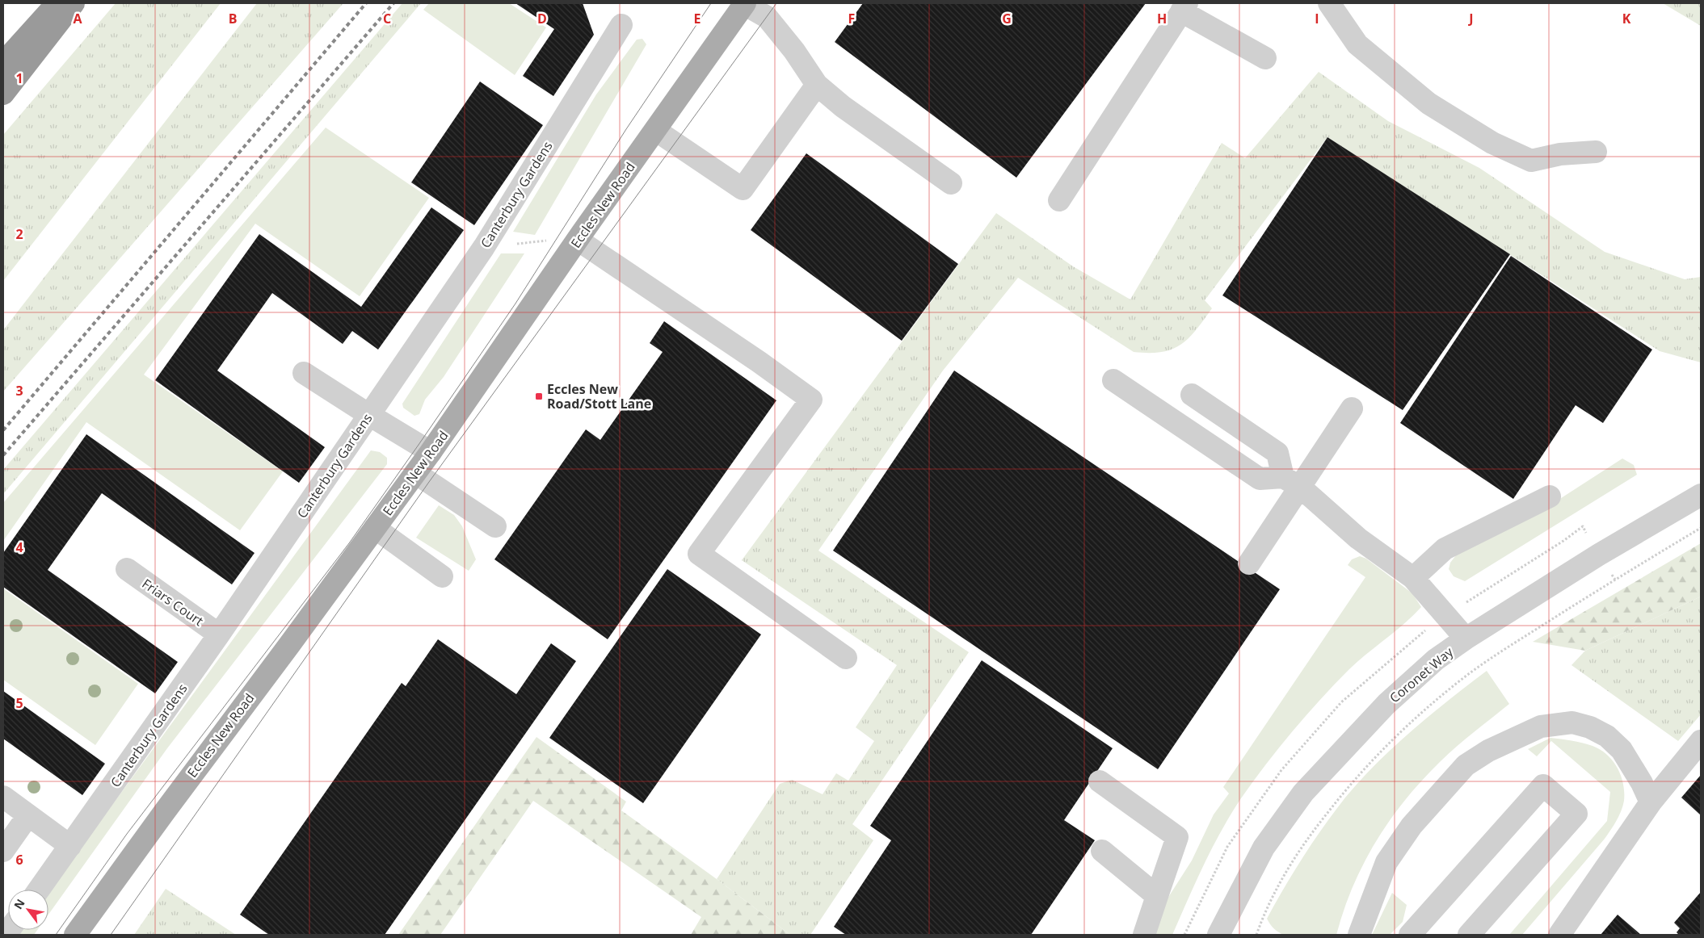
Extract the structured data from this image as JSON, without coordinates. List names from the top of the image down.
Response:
{
  "streets": {
    "main road": ["Eccles New Road"],
    "street": ["Canterbury Gardens", "Friars Court", "Coronet Way"]
  },
  "crossings": [
    ["Canterbury Gardens", "Friars Court"]
  ],
  "places": {
    "transit": ["Eccles New Road/Stott Lane"]
  },
  "north": "top left",
  "grid": {
    "columns": [
      "A",
      "B",
      "C",
      "D",
      "E",
      "F",
      "G",
      "H",
      "I",
      "J",
      "K"
    ],
    "rows": [
      "1",
      "2",
      "3",
      "4",
      "5",
      "6"
    ]
  }
}
